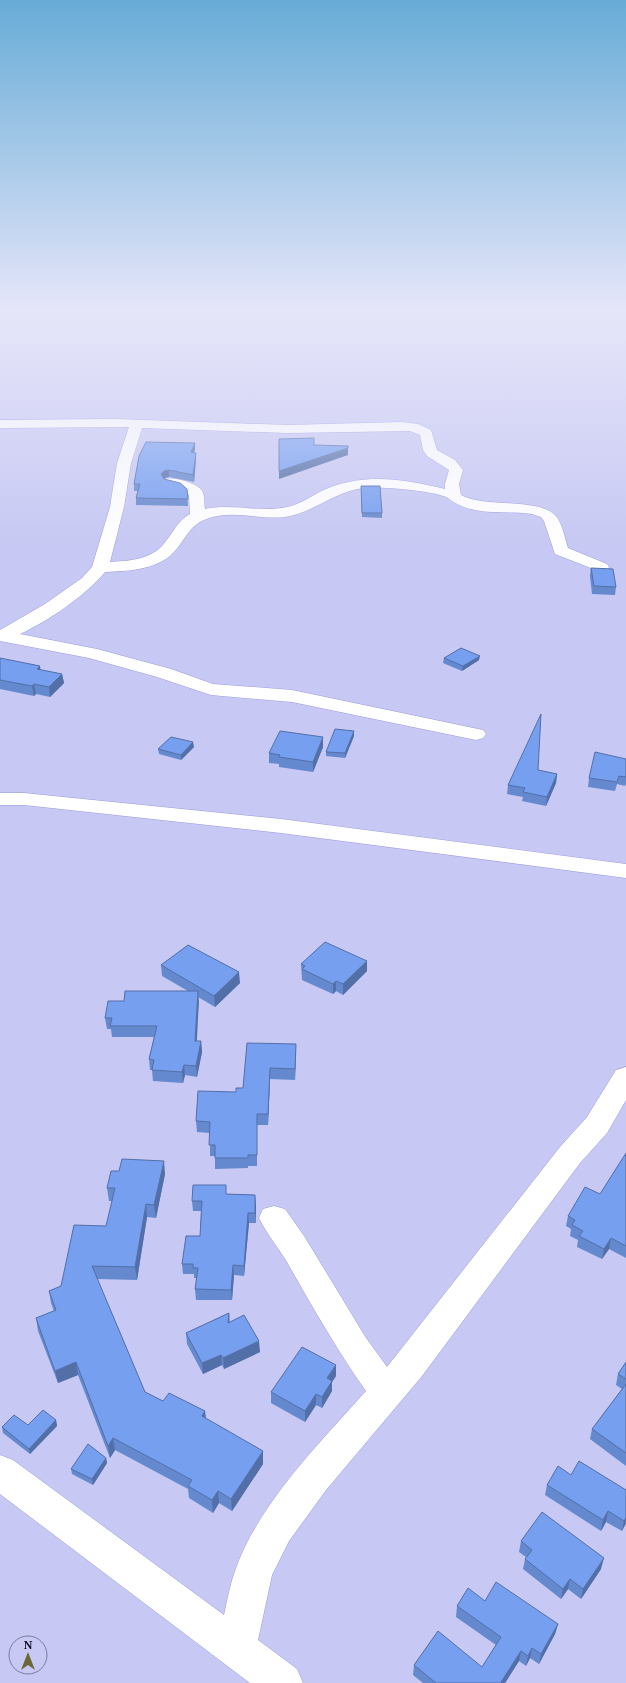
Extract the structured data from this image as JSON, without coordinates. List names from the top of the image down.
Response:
{
  "north": "top"
}
